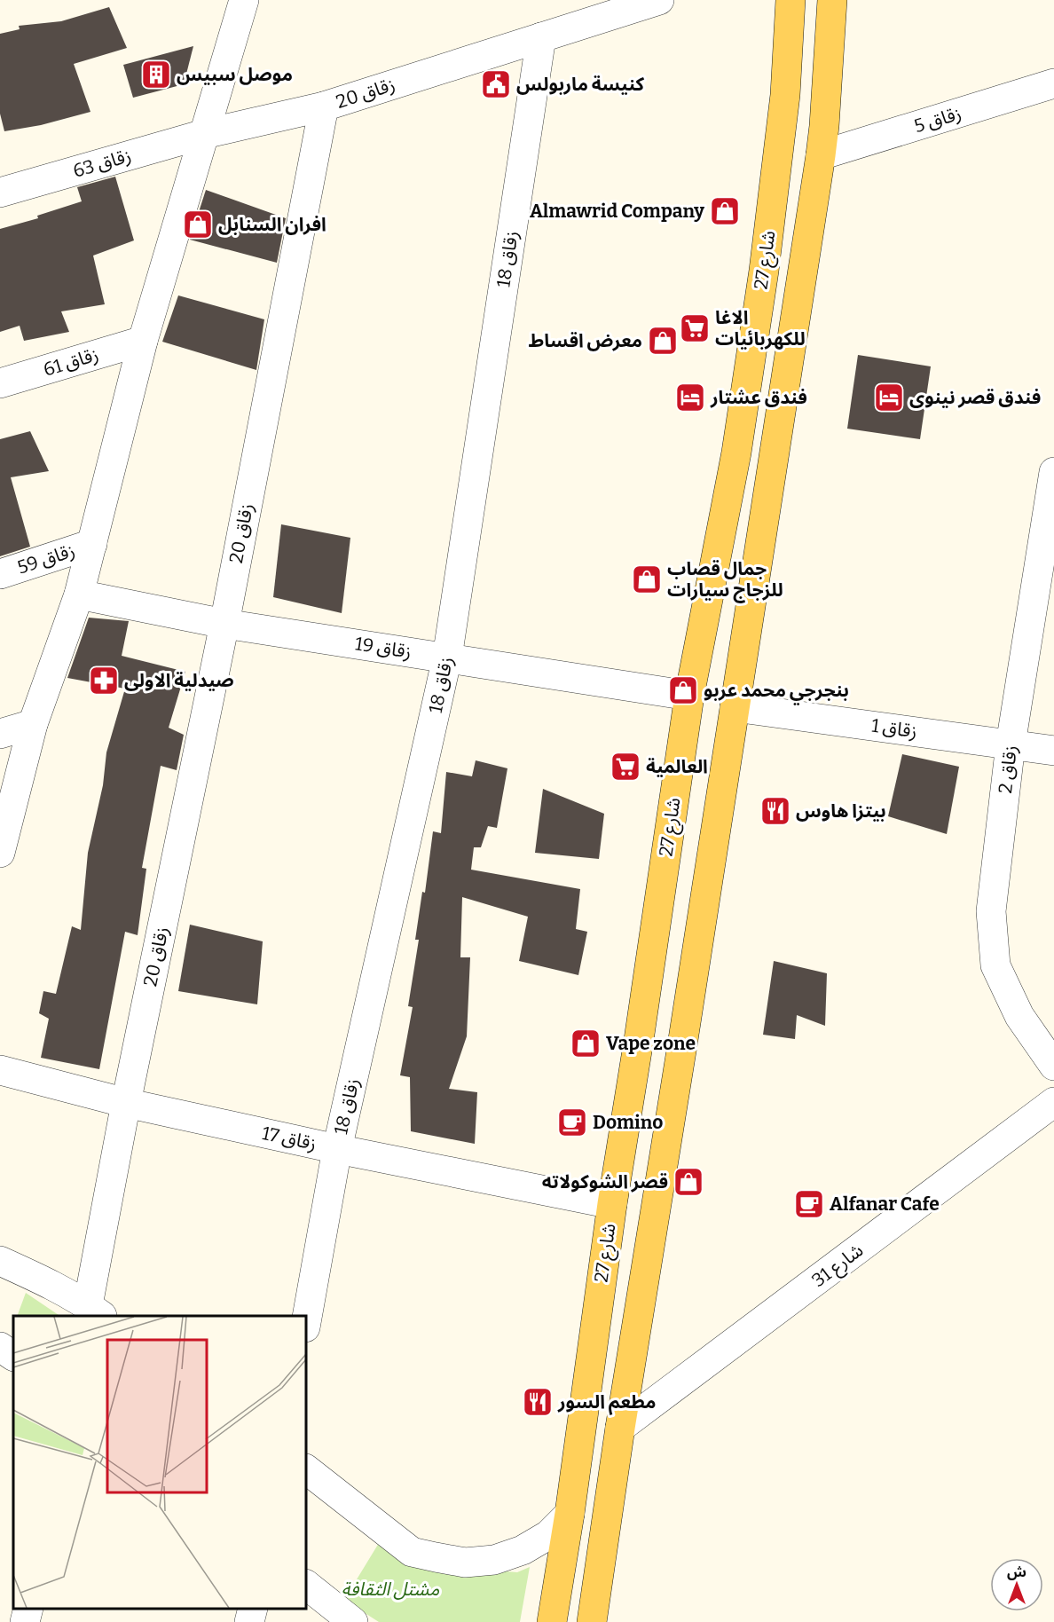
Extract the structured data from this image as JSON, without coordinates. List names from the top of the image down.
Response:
{
  "streets": {
    "main road": ["شارع 27"],
    "street": [
      "زقاق 20",
      "زقاق 5",
      "زقاق 63",
      "زقاق 18",
      "زقاق 61",
      "زقاق 59",
      "زقاق 19",
      "زقاق 1",
      "زقاق 2",
      "زقاق 17",
      "شارع 31"
    ]
  },
  "crossings": [
    ["زقاق 20", "زقاق 63"],
    ["زقاق 20", "زقاق 18"],
    ["زقاق 20", "زقاق 19"],
    ["زقاق 20", "زقاق 17"],
    ["زقاق 5", "شارع 27"],
    ["زقاق 18", "زقاق 19"],
    ["زقاق 18", "زقاق 17"],
    ["شارع 27", "زقاق 19"],
    ["شارع 27", "زقاق 1"],
    ["شارع 27", "زقاق 17"],
    ["شارع 27", "شارع 31"],
    ["زقاق 1", "زقاق 2"]
  ],
  "parks": ["مشتل الثقافة"],
  "places": {
    "building": ["موصل سبيس"],
    "public building": ["كنيسة ماربولس"],
    "shop": [
      "Almawrid Company",
      "افران السنابل",
      "معرض اقساط",
      "جمال قصاب للزجاج سيارات",
      "بنجرجي محمد عربو",
      "Vape zone",
      "قصر الشوكولاته"
    ],
    "supermarket": ["الاغا للكهربائيات", "العالمية"],
    "hotel": ["فندق عشتار", "فندق قصر نينوى"],
    "pharmacy": ["صيدلية الاولى"],
    "restaurant": ["بيتزا هاوس", "مطعم السور"],
    "cafe": ["Domino", "Alfanar Cafe"]
  },
  "north": "top"
}
